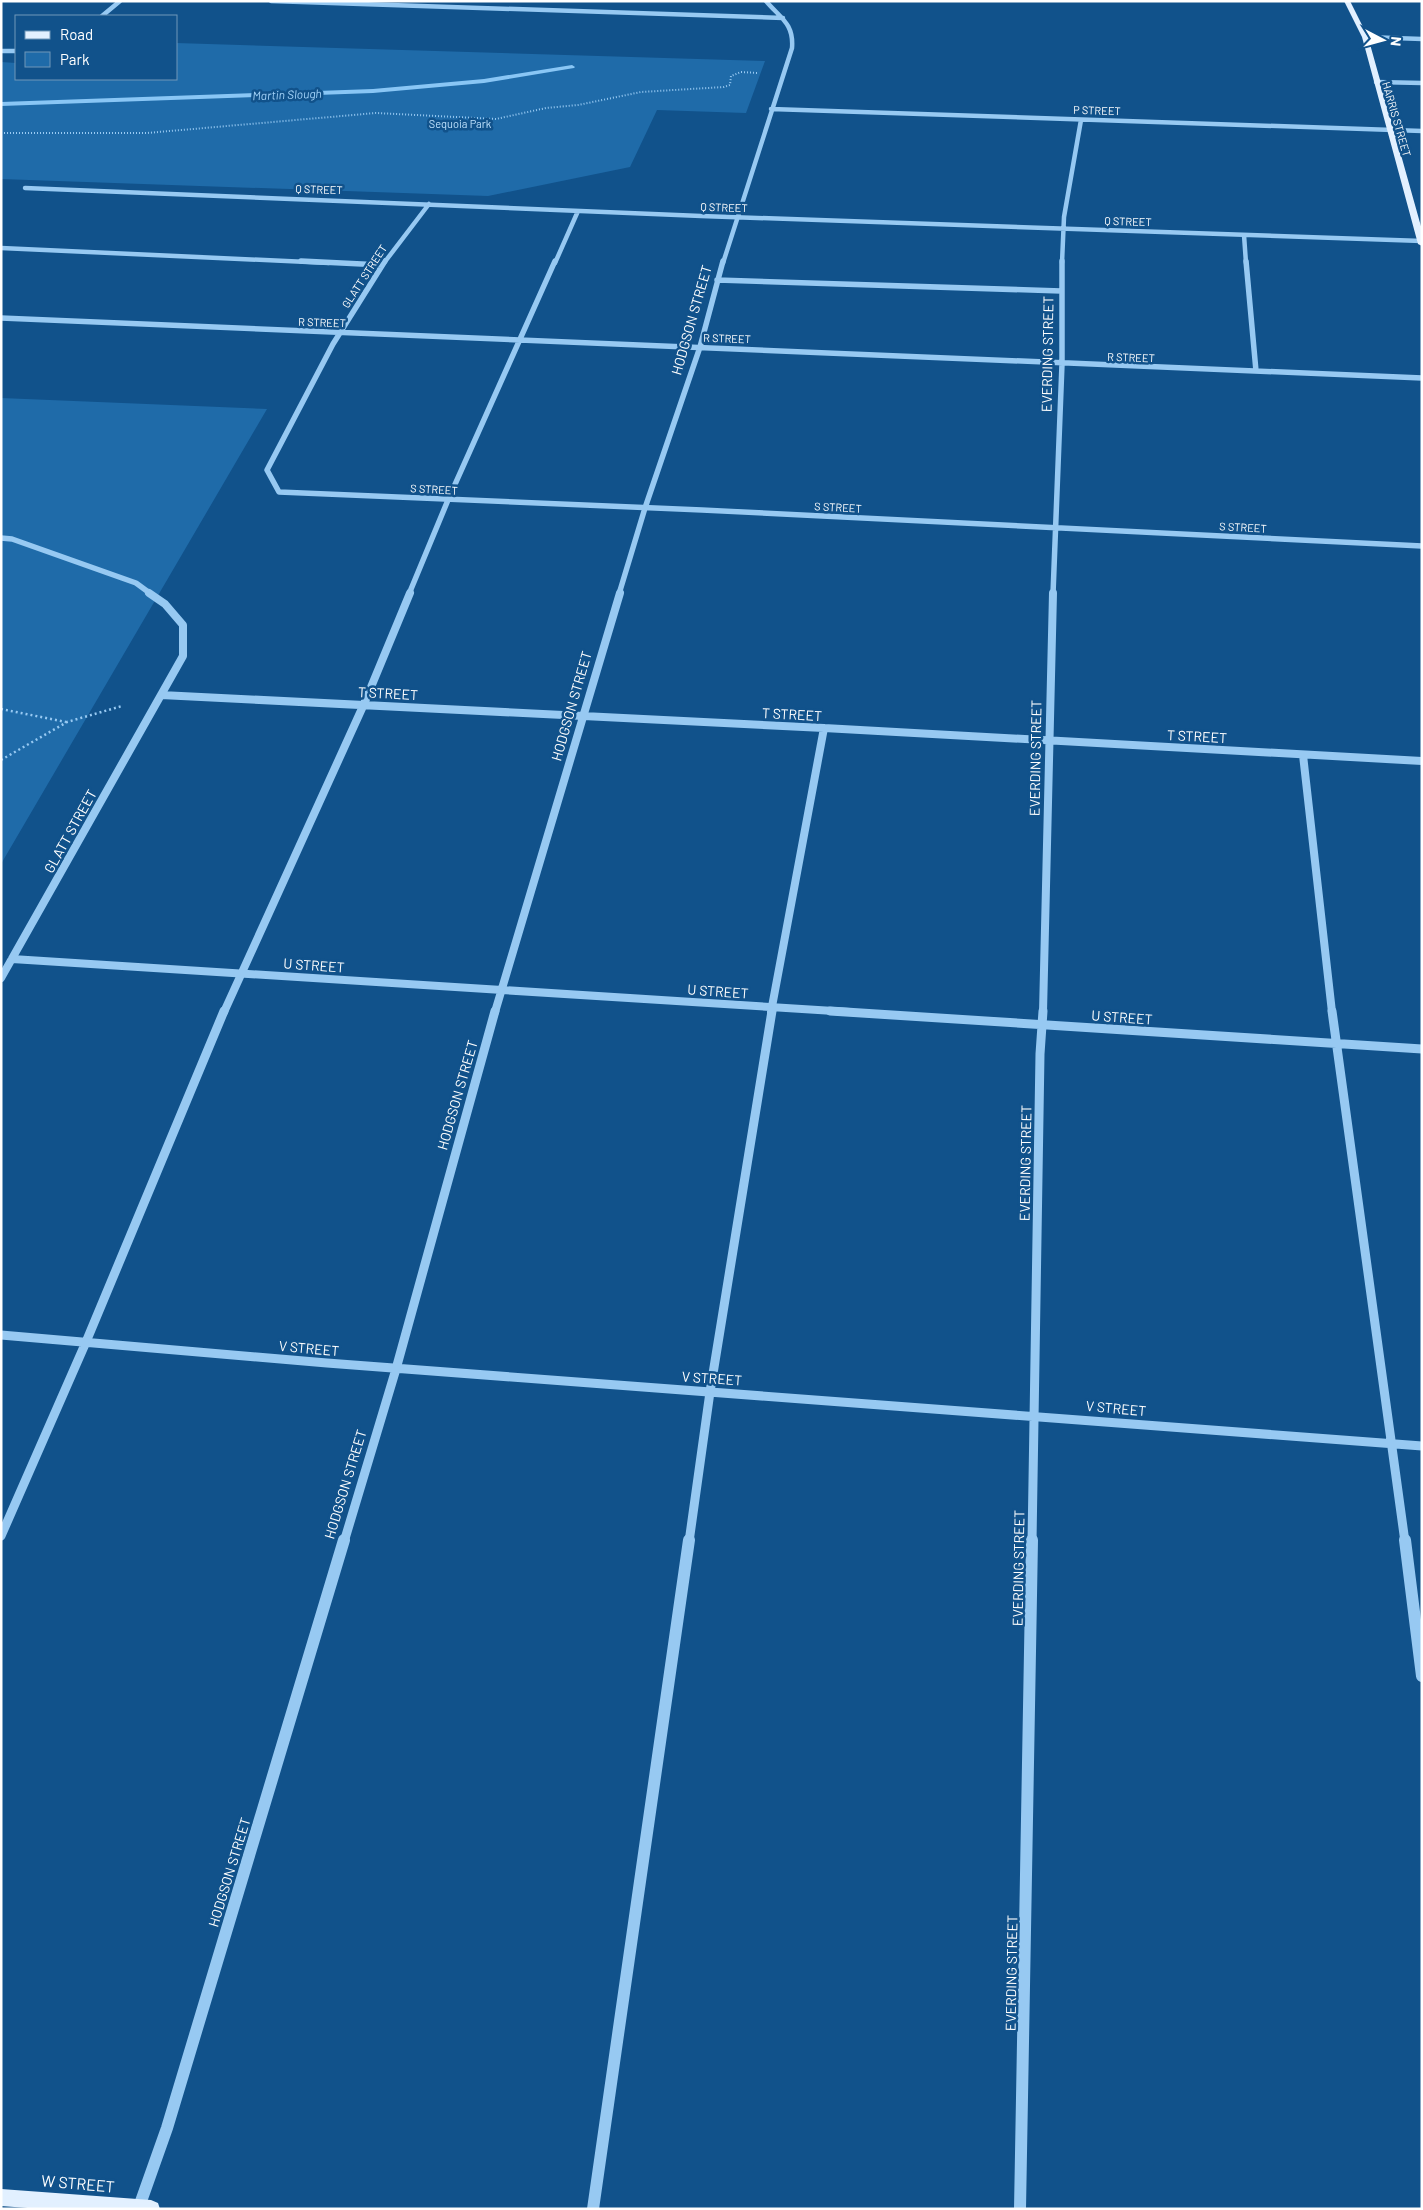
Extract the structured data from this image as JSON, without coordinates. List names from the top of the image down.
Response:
{
  "streets": {
    "main road": ["HARRIS STREET", "W STREET"],
    "street": [
      "P STREET",
      "Q STREET",
      "GLATT STREET",
      "HODGSON STREET",
      "R STREET",
      "EVERDING STREET",
      "S STREET",
      "T STREET",
      "U STREET",
      "V STREET"
    ]
  },
  "crossings": [
    ["P STREET", "HARRIS STREET"],
    ["P STREET", "HODGSON STREET"],
    ["P STREET", "EVERDING STREET"],
    ["HARRIS STREET", "Q STREET"],
    ["Q STREET", "GLATT STREET"],
    ["Q STREET", "HODGSON STREET"],
    ["Q STREET", "EVERDING STREET"],
    ["GLATT STREET", "R STREET"],
    ["GLATT STREET", "S STREET"],
    ["GLATT STREET", "T STREET"],
    ["GLATT STREET", "U STREET"],
    ["HODGSON STREET", "R STREET"],
    ["HODGSON STREET", "S STREET"],
    ["HODGSON STREET", "T STREET"],
    ["HODGSON STREET", "U STREET"],
    ["HODGSON STREET", "V STREET"],
    ["HODGSON STREET", "W STREET"],
    ["R STREET", "EVERDING STREET"],
    ["EVERDING STREET", "S STREET"],
    ["EVERDING STREET", "T STREET"],
    ["EVERDING STREET", "U STREET"],
    ["EVERDING STREET", "V STREET"]
  ],
  "water": ["Martin Slough"],
  "parks": ["Sequoia Park"],
  "legend": ["Road", "Park"],
  "north": "right"
}
